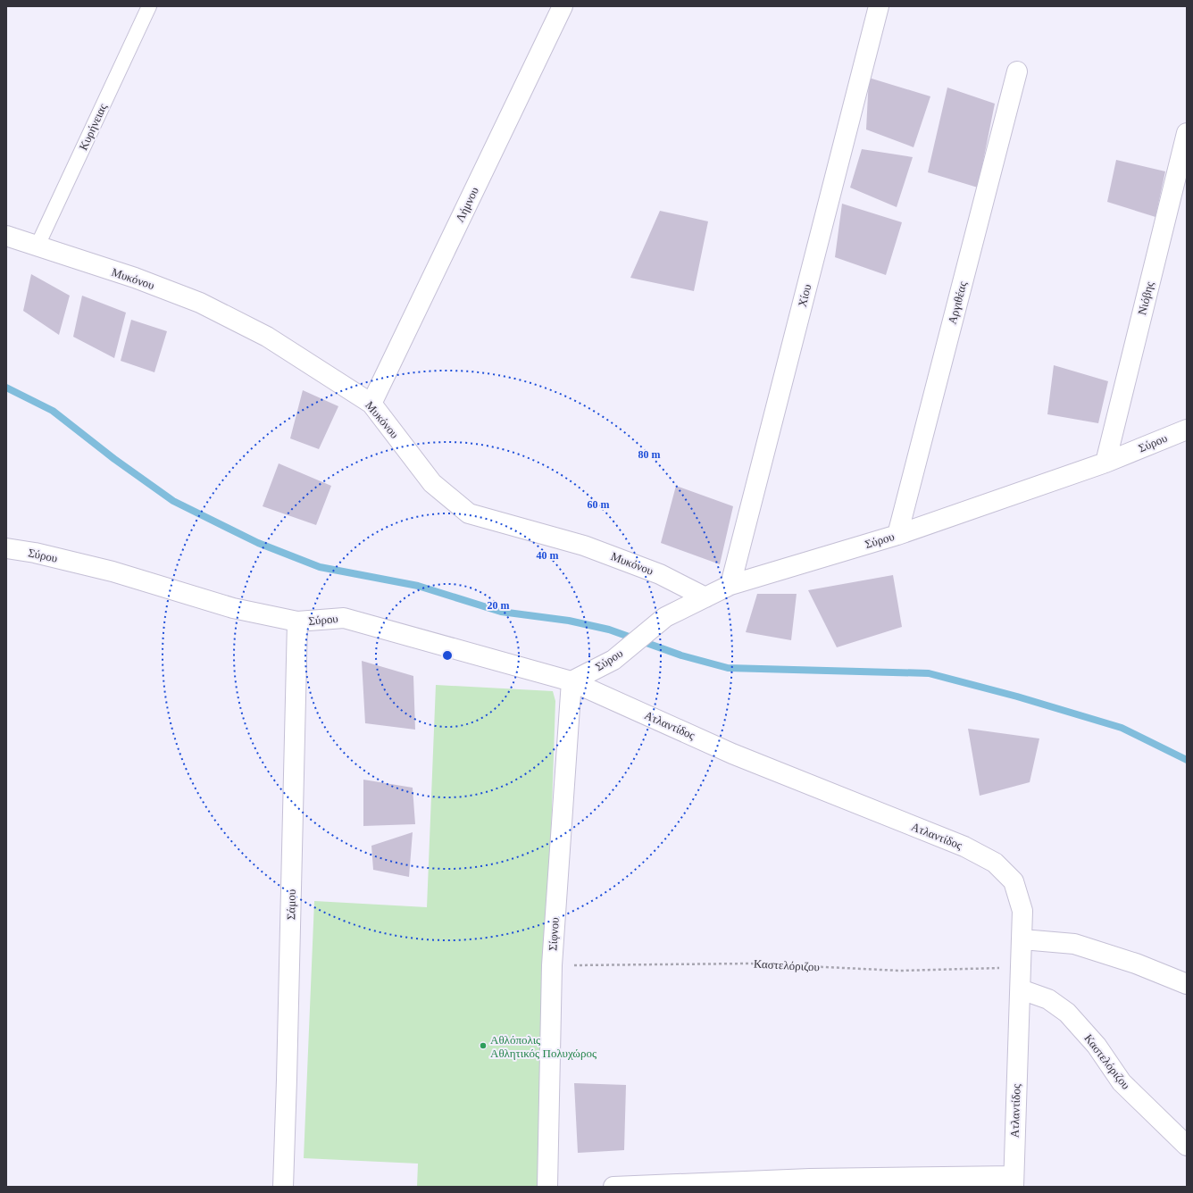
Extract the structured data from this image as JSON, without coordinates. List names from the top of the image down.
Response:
{
  "streets": {
    "street": [
      "Λήμνου",
      "Μυκόνου",
      "Χίου",
      "Νιόβης",
      "Αργιθέας",
      "Σύρου",
      "Ατλαντίδος",
      "Σάμου",
      "Σίφνου",
      "Καστελόριζου"
    ],
    "lane": ["Κυρήνειας"]
  },
  "crossings": [
    ["Κυρήνειας", "Μυκόνου"],
    ["Λήμνου", "Μυκόνου"],
    ["Μυκόνου", "Σύρου"],
    ["Χίου", "Σύρου"],
    ["Νιόβης", "Σύρου"],
    ["Αργιθέας", "Σύρου"],
    ["Σύρου", "Ατλαντίδος"],
    ["Σύρου", "Σάμου"],
    ["Σύρου", "Σίφνου"],
    ["Ατλαντίδος", "Σίφνου"],
    ["Ατλαντίδος", "Καστελόριζου"],
    ["Σίφνου", "Καστελόριζου"]
  ],
  "places": ["Αθλόπολις Αθλητικός Πολυχώρος"],
  "rings": [
    "80 m",
    "60 m",
    "40 m",
    "20 m"
  ]
}
